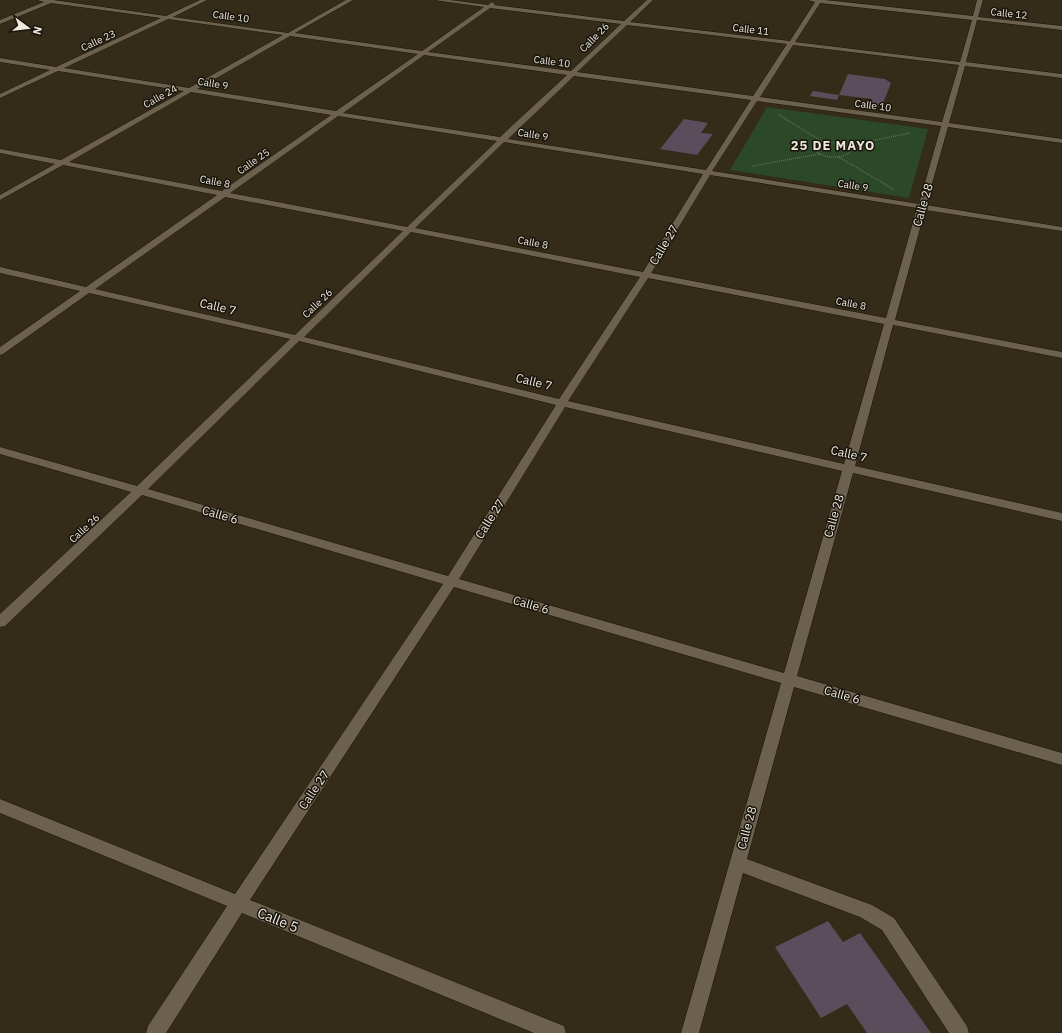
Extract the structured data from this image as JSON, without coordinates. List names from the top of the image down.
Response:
{
  "streets": {
    "street": [
      "Calle 12",
      "Calle 10",
      "Calle 11",
      "Calle 26",
      "Calle 23",
      "Calle 9",
      "Calle 24",
      "Calle 25",
      "Calle 8",
      "Calle 28",
      "Calle 27",
      "Calle 7",
      "Calle 6",
      "Calle 5"
    ]
  },
  "crossings": [
    ["Calle 12", "Calle 28"],
    ["Calle 12", "Calle 27"],
    ["Calle 10", "Calle 26"],
    ["Calle 10", "Calle 23"],
    ["Calle 10", "Calle 24"],
    ["Calle 10", "Calle 25"],
    ["Calle 10", "Calle 28"],
    ["Calle 10", "Calle 27"],
    ["Calle 11", "Calle 26"],
    ["Calle 11", "Calle 25"],
    ["Calle 11", "Calle 28"],
    ["Calle 11", "Calle 27"],
    ["Calle 26", "Calle 9"],
    ["Calle 26", "Calle 8"],
    ["Calle 26", "Calle 7"],
    ["Calle 26", "Calle 6"],
    ["Calle 23", "Calle 9"],
    ["Calle 9", "Calle 24"],
    ["Calle 9", "Calle 25"],
    ["Calle 9", "Calle 28"],
    ["Calle 9", "Calle 27"],
    ["Calle 24", "Calle 8"],
    ["Calle 25", "Calle 8"],
    ["Calle 25", "Calle 7"],
    ["Calle 8", "Calle 28"],
    ["Calle 8", "Calle 27"],
    ["Calle 28", "Calle 7"],
    ["Calle 28", "Calle 6"],
    ["Calle 27", "Calle 7"],
    ["Calle 27", "Calle 6"],
    ["Calle 27", "Calle 5"]
  ],
  "districts": ["25 DE MAYO"],
  "north": "right"
}
